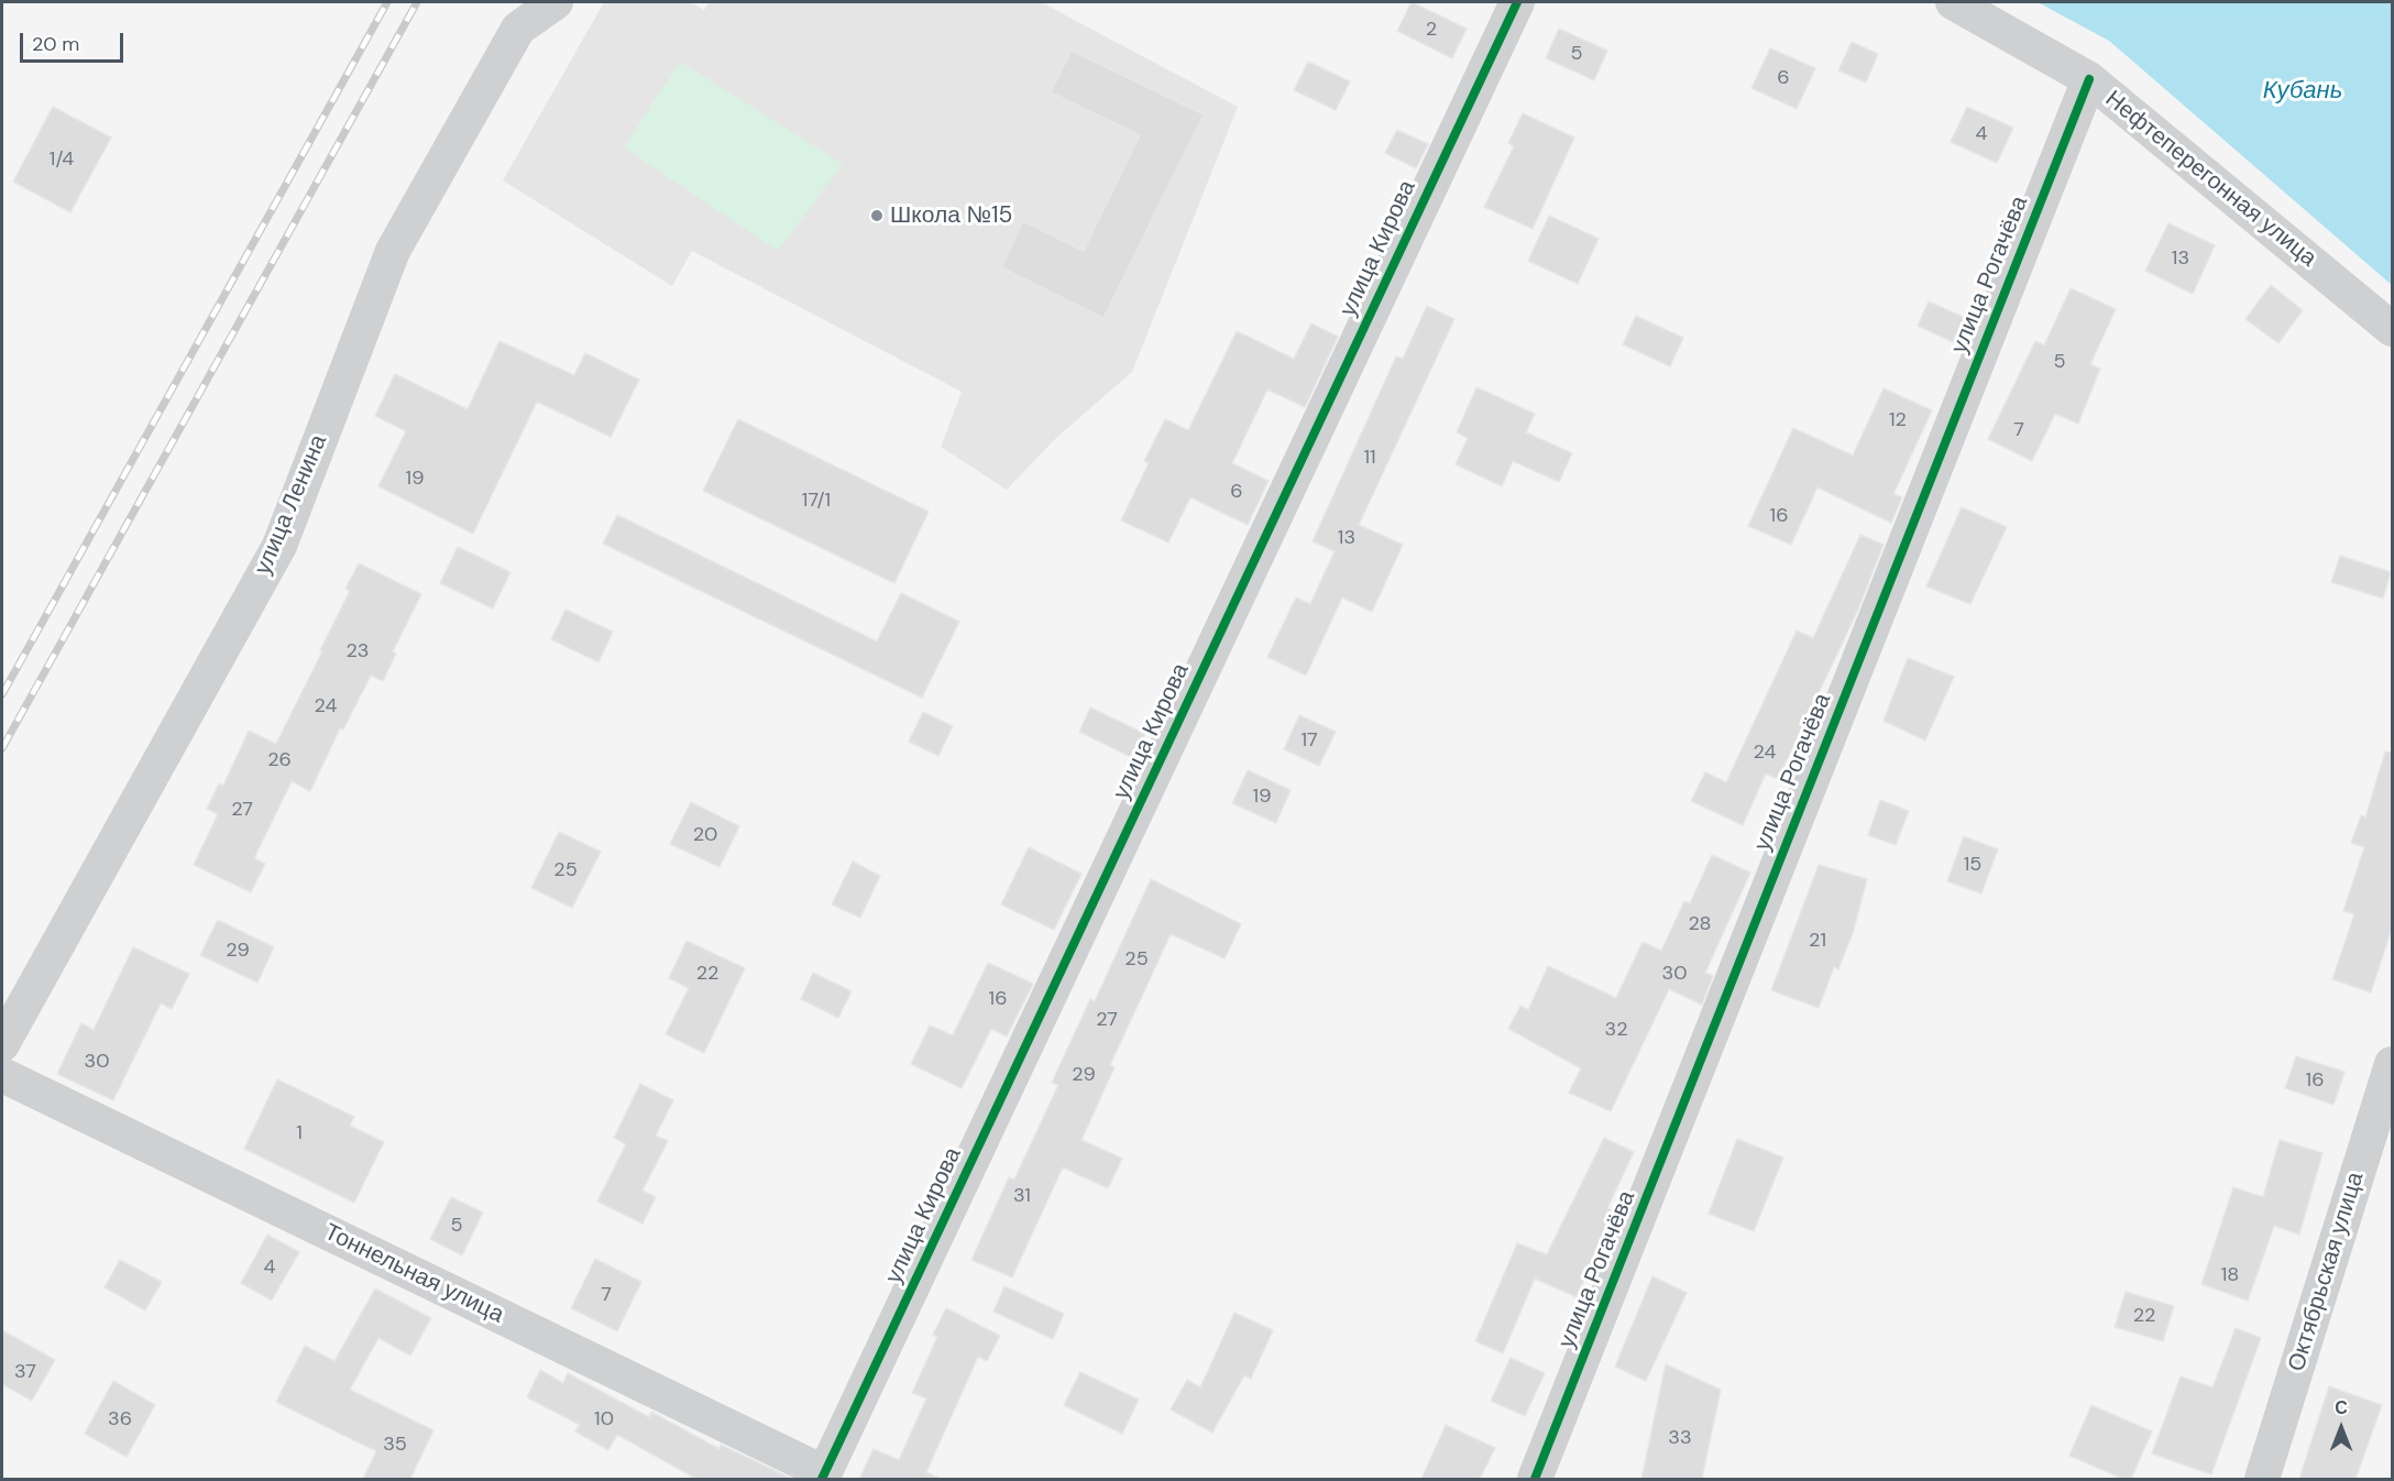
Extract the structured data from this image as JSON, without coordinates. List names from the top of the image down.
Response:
{
  "streets": {
    "street": [
      "Нефтеперегонная улица",
      "улица Кирова",
      "улица Рогачёва",
      "улица Ленина",
      "Октябрьская улица",
      "Тоннельная улица"
    ]
  },
  "crossings": [
    ["Нефтеперегонная улица", "улица Рогачёва"],
    ["улица Кирова", "Тоннельная улица"]
  ],
  "water": ["Кубань"],
  "places": ["Школа №15"],
  "house_numbers": [
    "2",
    "5",
    "6",
    "4",
    "1/4",
    "13",
    "5",
    "12",
    "7",
    "11",
    "19",
    "6",
    "17/1",
    "16",
    "13",
    "23",
    "24",
    "17",
    "24",
    "26",
    "19",
    "27",
    "20",
    "15",
    "25",
    "28",
    "21",
    "29",
    "25",
    "22",
    "30",
    "16",
    "27",
    "32",
    "30",
    "29",
    "16",
    "1",
    "31",
    "5",
    "4",
    "18",
    "7",
    "22",
    "37",
    "36",
    "10",
    "33",
    "35"
  ],
  "scale_bar": "20 m",
  "north": "top"
}
